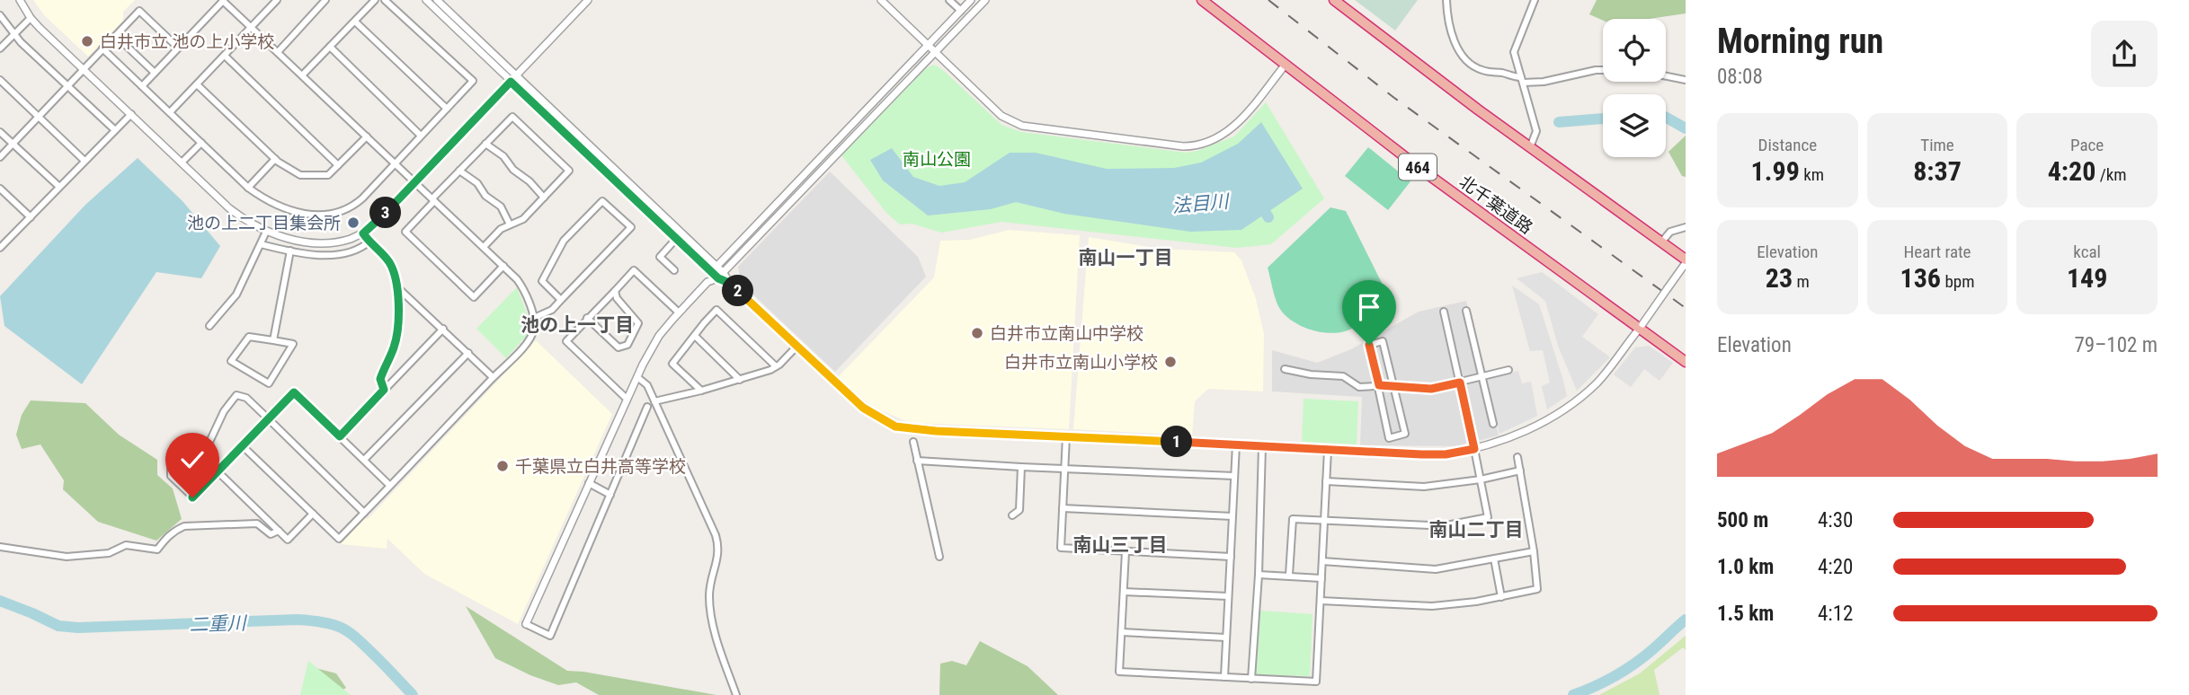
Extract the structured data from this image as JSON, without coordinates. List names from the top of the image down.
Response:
{
  "streets": {
    "highway": ["464", "北千葉道路"]
  },
  "districts": [
    "南山一丁目",
    "池の上一丁目",
    "南山二丁目",
    "南山三丁目"
  ],
  "water": ["法目川", "二重川"],
  "parks": ["南山公園"],
  "places": [
    "白井市立 池の上小学校",
    "池の上二丁目集会所",
    "白井市立南山中学校",
    "白井市立南山小学校",
    "千葉県立白井高等学校"
  ],
  "page": {
    "heading": ["Morning run", "08:08"],
    "stats": [
      ["Distance", "1.99 km"],
      ["Time", "8:37"],
      ["Pace", "4:20 /km"],
      ["Elevation", "23 m"],
      ["Heart rate", "136 bpm"],
      ["kcal", "149"]
    ],
    "pins": ["3", "2", "1"],
    "chart": ["Elevation", "79–102 m"],
    "list": [
      {
        "name": "500 m",
        "note": "4:30"
      },
      {
        "name": "1.0 km",
        "note": "4:20"
      },
      {
        "name": "1.5 km",
        "note": "4:12"
      }
    ]
  }
}
